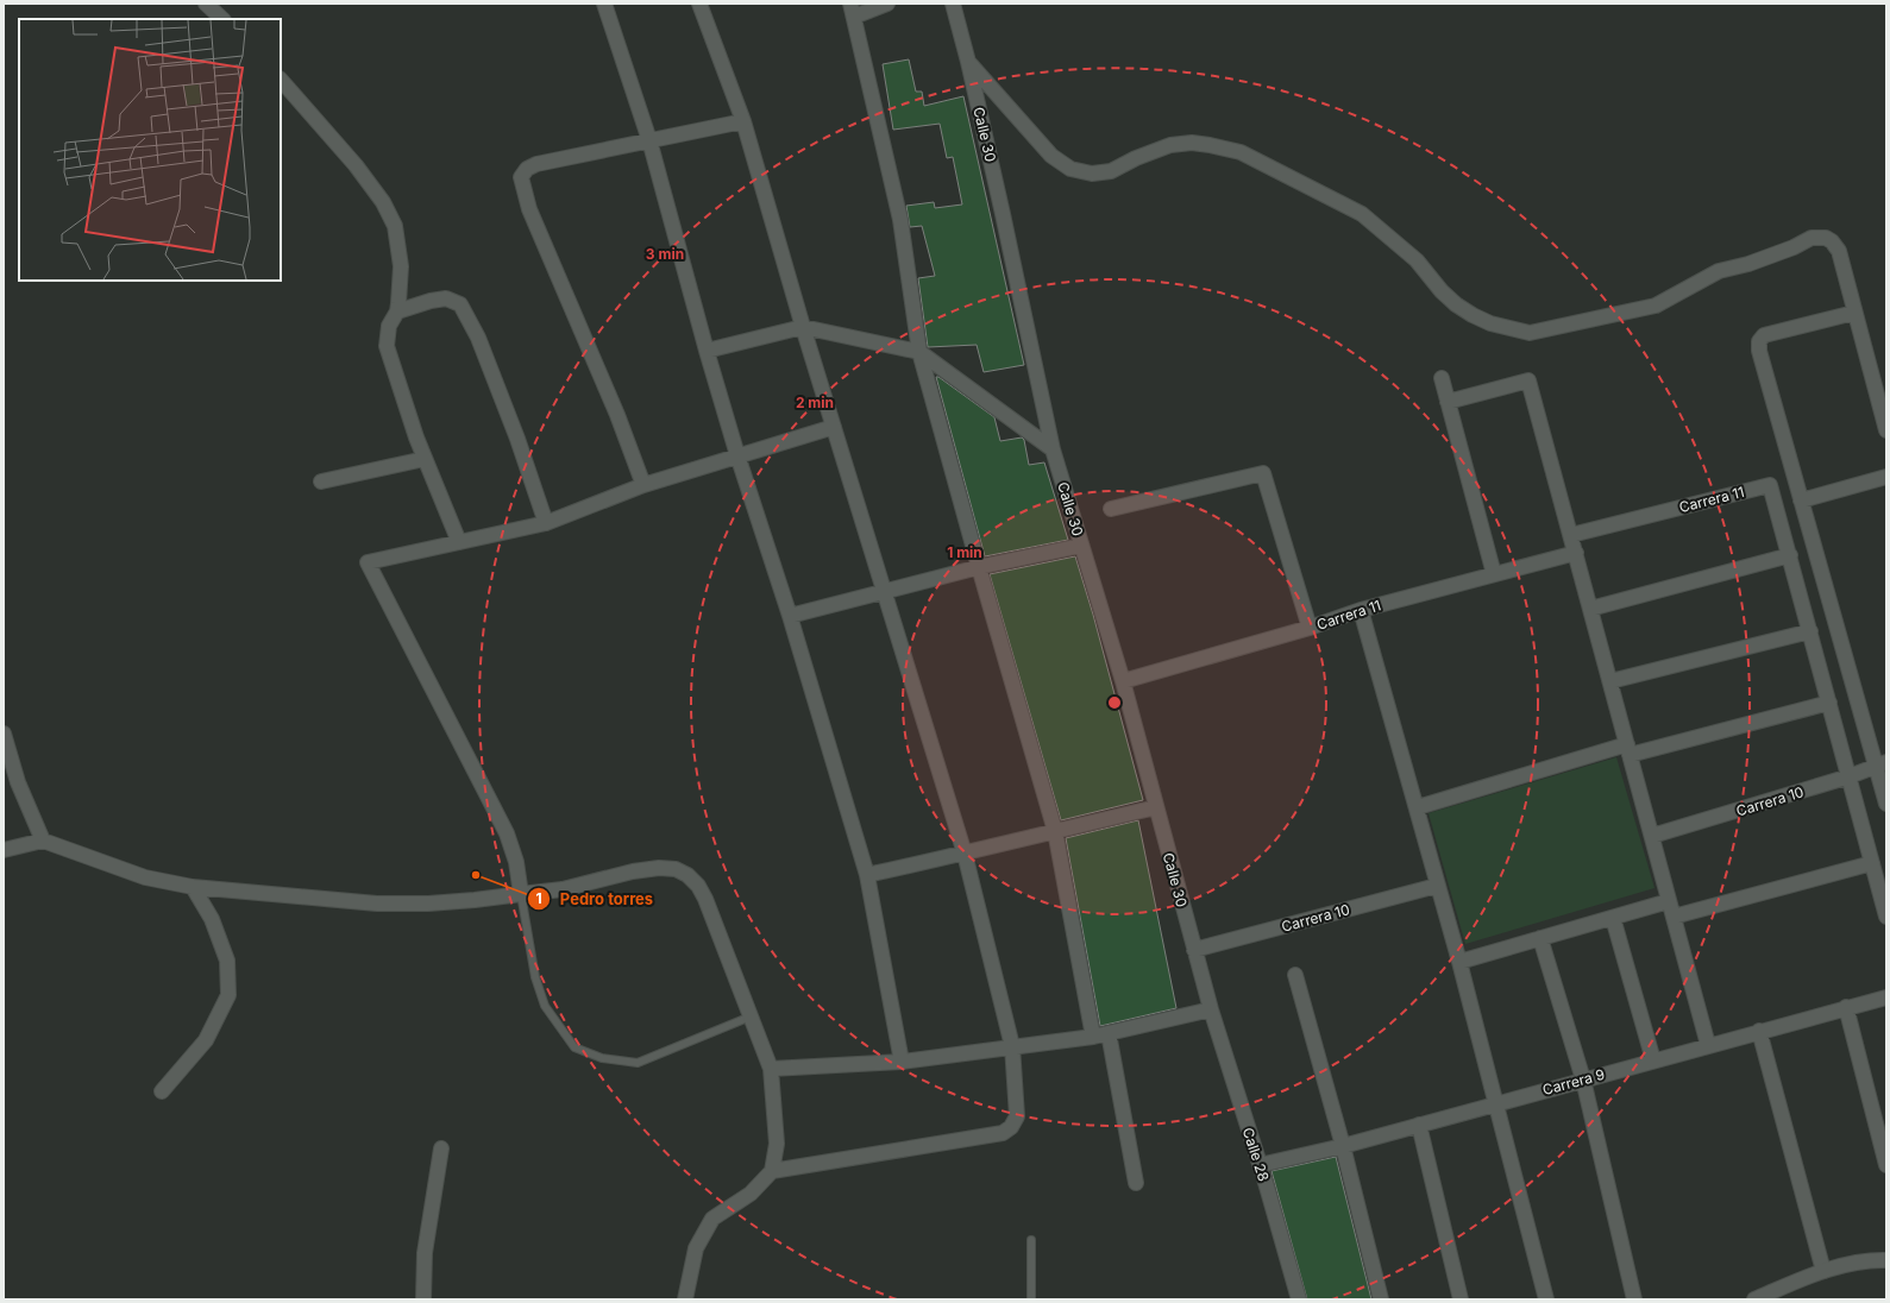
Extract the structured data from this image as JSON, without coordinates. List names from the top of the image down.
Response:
{
  "streets": {
    "street": [
      "Calle 30",
      "Carrera 11",
      "Carrera 10",
      "Carrera 9",
      "Calle 28"
    ]
  },
  "crossings": [
    ["Calle 30", "Carrera 11"],
    ["Calle 30", "Carrera 10"],
    ["Calle 30", "Calle 28"],
    ["Carrera 9", "Calle 28"]
  ],
  "places": ["Pedro torres"],
  "rings": ["3 min", "2 min", "1 min"]
}
